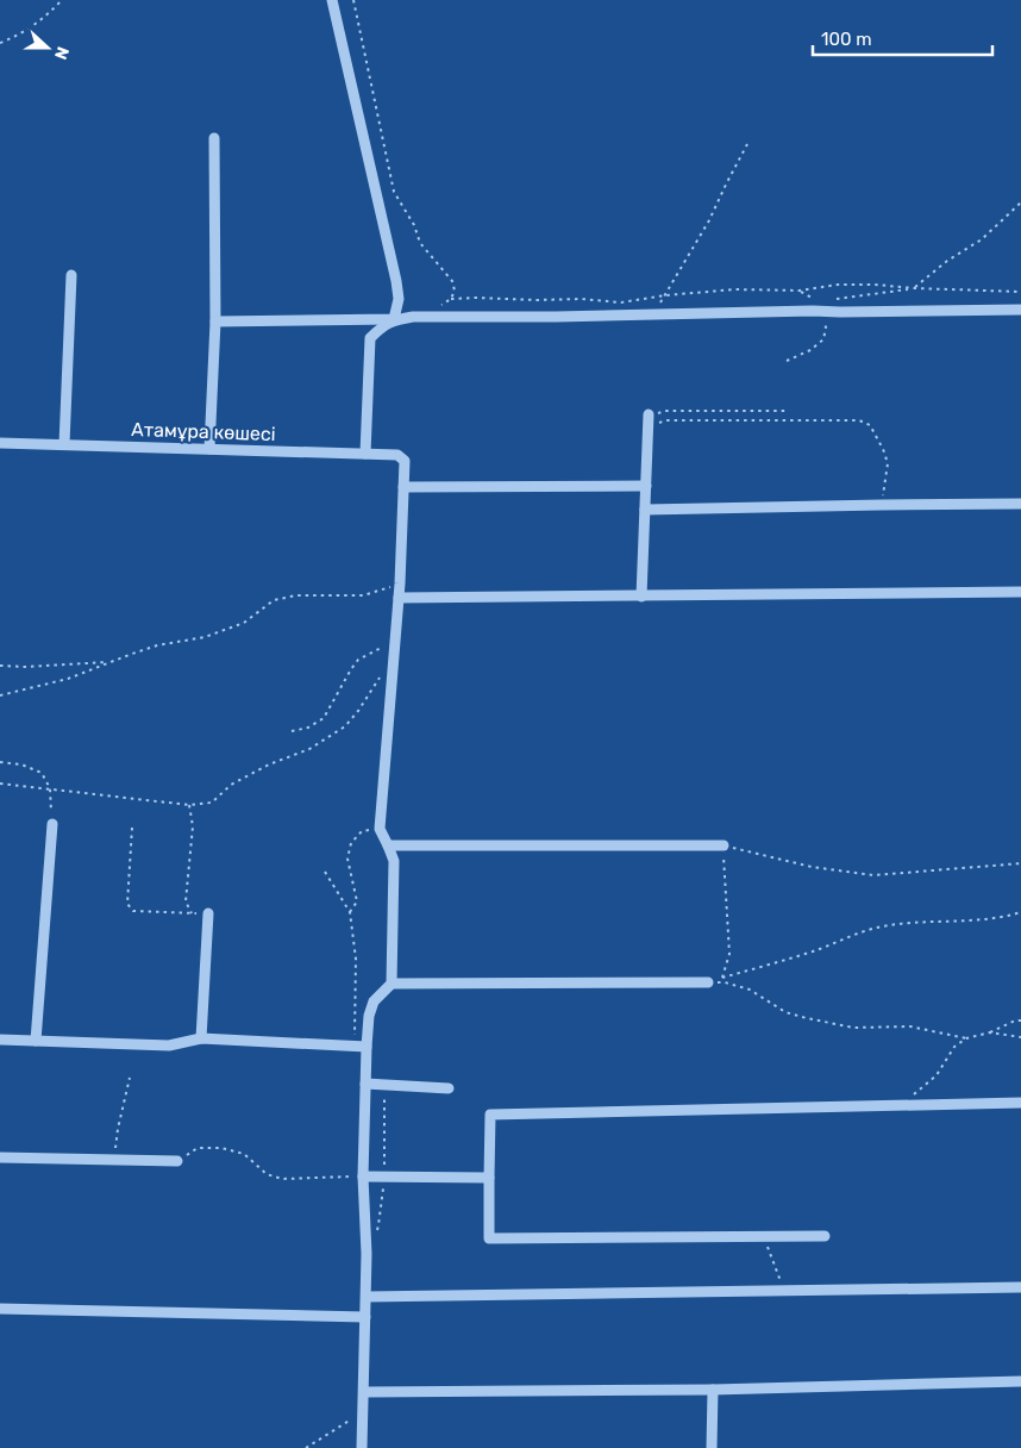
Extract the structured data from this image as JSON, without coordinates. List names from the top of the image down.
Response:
{
  "streets": {
    "street": ["Атамұра көшесі"]
  },
  "scale_bar": "100 m",
  "north": "right"
}
